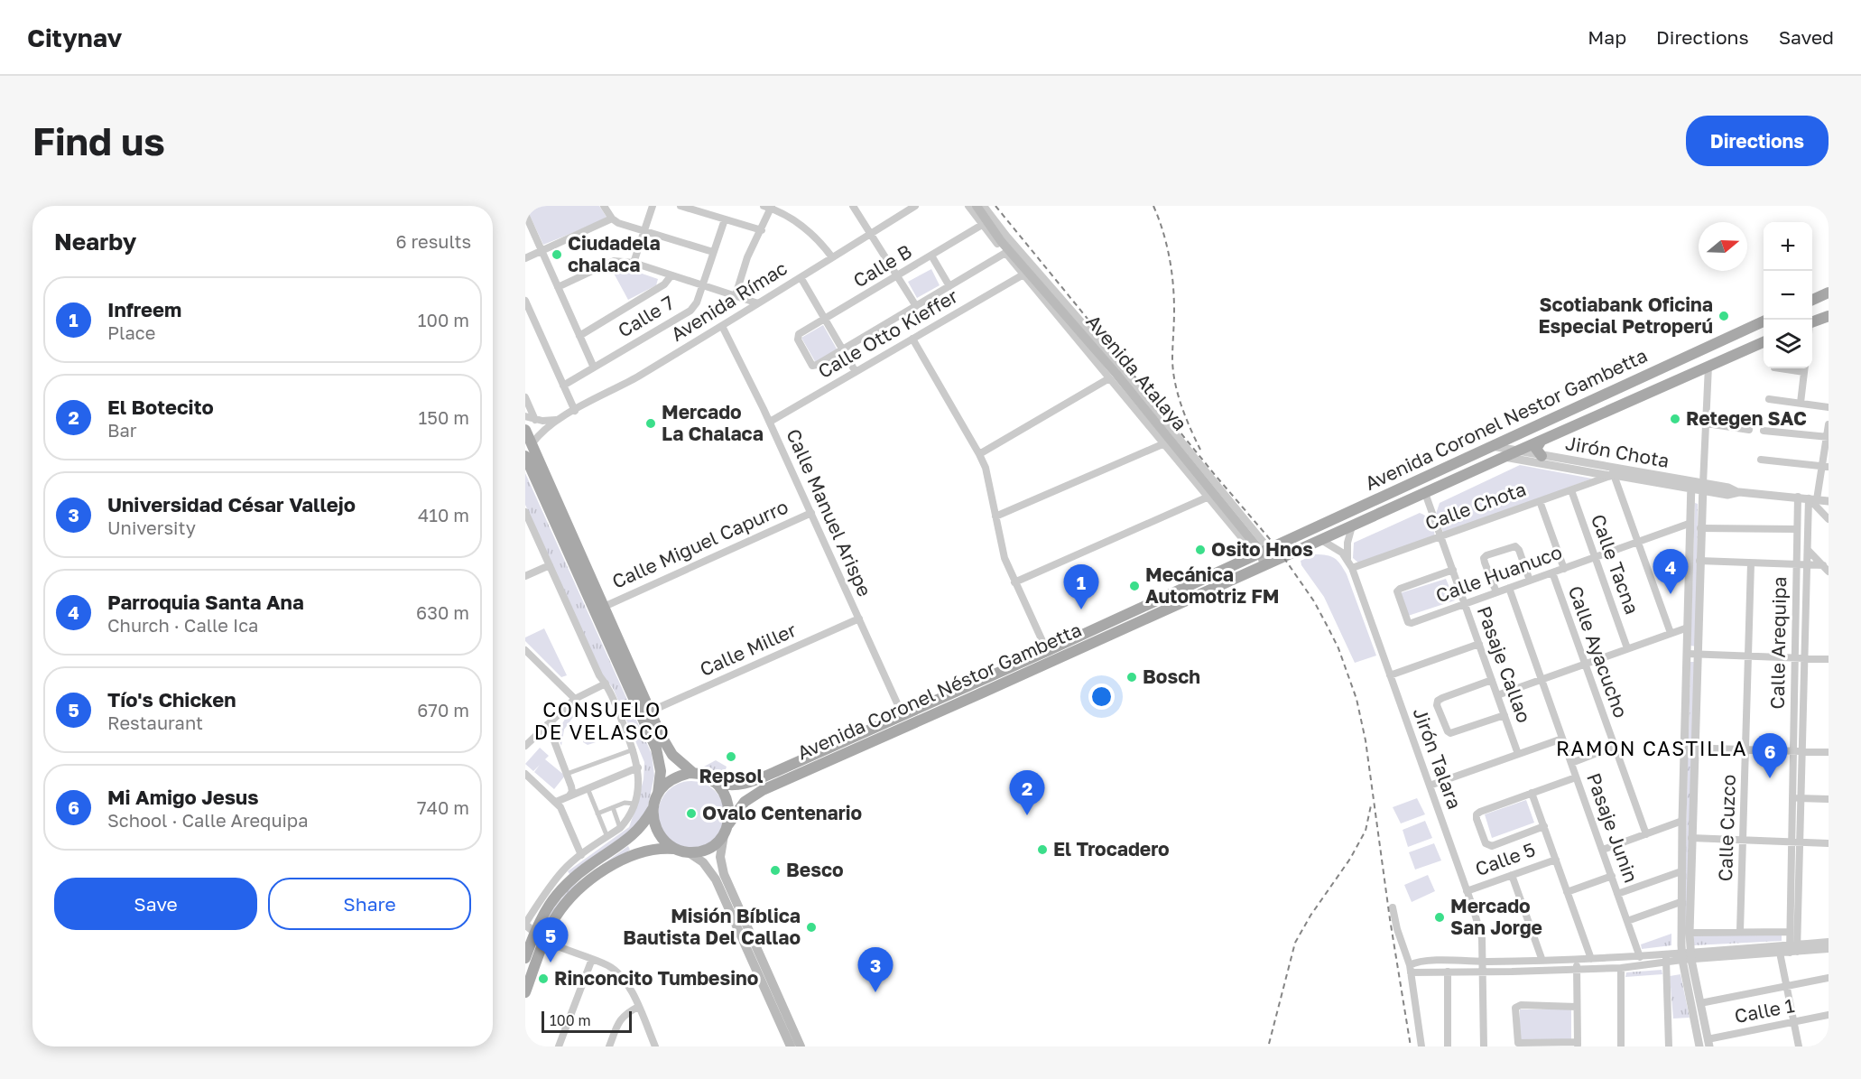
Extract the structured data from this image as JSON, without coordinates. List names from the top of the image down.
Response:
{
  "streets": {
    "main road": ["Avenida Atalaya", "Avenida Coronel Nestor Gambetta", "Avenida Coronel Néstor Gambetta"],
    "street": [
      "Calle B",
      "Avenida Rímac",
      "Calle 7",
      "Calle Otto Kieffer",
      "Jirón Chota",
      "Calle Chota",
      "Calle Manuel Arispe",
      "Calle Miguel Capurro",
      "Calle Tacna",
      "Calle Huanuco",
      "Calle Arequipa",
      "Calle Miller",
      "Calle Ayacucho",
      "Pasaje Callao",
      "Jirón Talara",
      "Pasaje Junin",
      "Calle Cuzco",
      "Calle 5",
      "Calle 1"
    ]
  },
  "crossings": [
    ["Calle B", "Avenida Atalaya"],
    ["Avenida Rímac", "Calle Manuel Arispe"],
    ["Calle Otto Kieffer", "Avenida Atalaya"],
    ["Calle Otto Kieffer", "Calle Manuel Arispe"],
    ["Avenida Atalaya", "Avenida Coronel Nestor Gambetta"],
    ["Avenida Atalaya", "Avenida Coronel Néstor Gambetta"],
    ["Avenida Coronel Nestor Gambetta", "Jirón Chota"],
    ["Avenida Coronel Nestor Gambetta", "Pasaje Callao"],
    ["Avenida Coronel Nestor Gambetta", "Avenida Coronel Néstor Gambetta"],
    ["Avenida Coronel Nestor Gambetta", "Jirón Talara"],
    ["Jirón Chota", "Calle Chota"],
    ["Jirón Chota", "Calle Arequipa"],
    ["Calle Chota", "Calle Tacna"],
    ["Calle Chota", "Calle Ayacucho"],
    ["Calle Chota", "Pasaje Callao"],
    ["Calle Chota", "Jirón Talara"],
    ["Calle Manuel Arispe", "Calle Miguel Capurro"],
    ["Calle Manuel Arispe", "Calle Miller"],
    ["Calle Manuel Arispe", "Avenida Coronel Néstor Gambetta"],
    ["Calle Tacna", "Calle Huanuco"],
    ["Calle Huanuco", "Calle Ayacucho"],
    ["Calle Huanuco", "Pasaje Callao"],
    ["Calle Huanuco", "Pasaje Junin"],
    ["Jirón Talara", "Calle 5"]
  ],
  "districts": ["CONSUELO DE VELASCO", "RAMON CASTILLA"],
  "places": [
    "Ciudadela chalaca",
    "Scotiabank Oficina Especial Petroperú",
    "Retegen SAC",
    "Mercado La Chalaca",
    "Osito Hnos",
    "Mecánica Automotriz FM",
    "Bosch",
    "Repsol",
    "Ovalo Centenario",
    "El Trocadero",
    "Besco",
    "Mercado San Jorge",
    "Misión Bíblica Bautista Del Callao",
    "Rinconcito Tumbesino"
  ],
  "scale_bar": "100 m",
  "north": "right",
  "page": {
    "header": "Citynav",
    "nav": ["Map", "Directions", "Saved"],
    "buttons": [
      "Directions",
      ["Save", "Share"]
    ],
    "title": "Find us",
    "heading": ["Nearby", "6 results"],
    "map_buttons": ["+", "−"],
    "list": [
      {
        "mark": "1",
        "name": "Infreem",
        "note": "Place",
        "value": "100 m"
      },
      {
        "mark": "2",
        "name": "El Botecito",
        "note": "Bar",
        "value": "150 m"
      },
      {
        "mark": "3",
        "name": "Universidad César Vallejo",
        "note": "University",
        "value": "410 m"
      },
      {
        "mark": "4",
        "name": "Parroquia Santa Ana",
        "note": "Church · Calle Ica",
        "value": "630 m"
      },
      {
        "mark": "5",
        "name": "Tío's Chicken",
        "note": "Restaurant",
        "value": "670 m"
      },
      {
        "mark": "6",
        "name": "Mi Amigo Jesus",
        "note": "School · Calle Arequipa",
        "value": "740 m"
      }
    ],
    "pins": [
      "4",
      "1",
      "6",
      "2",
      "5",
      "3"
    ],
    "scale": "100 m"
  }
}
